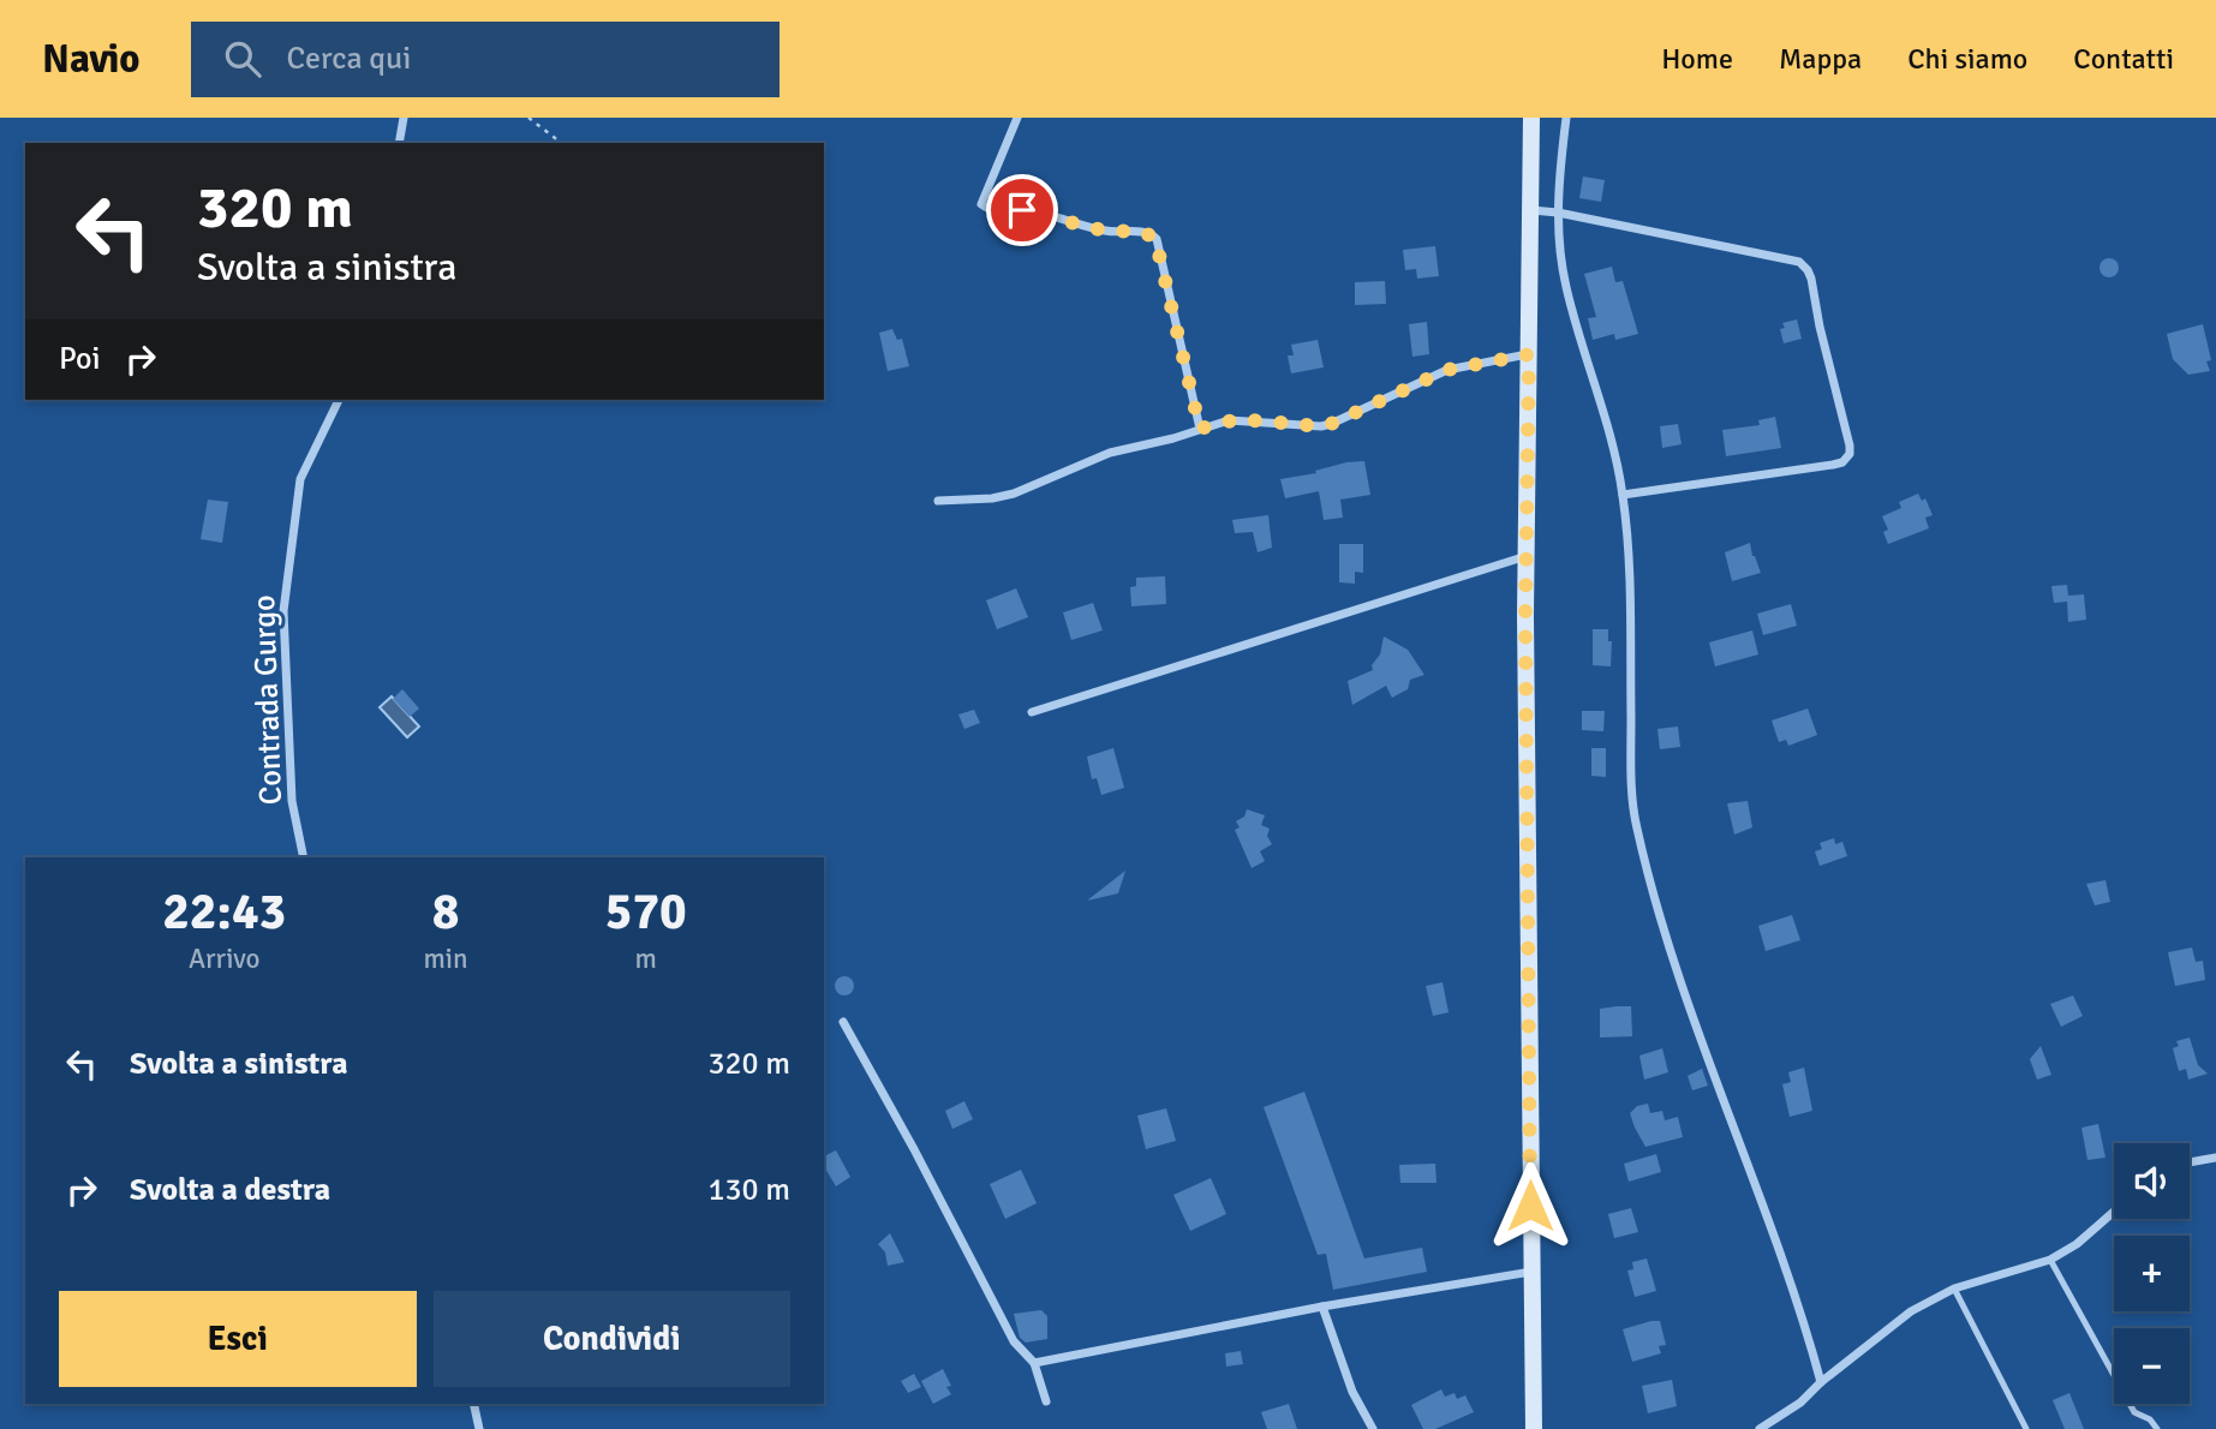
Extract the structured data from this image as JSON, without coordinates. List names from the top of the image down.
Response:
{
  "streets": {
    "street": ["Contrada Gurgo"]
  },
  "page": {
    "header": "Navio",
    "search": "Cerca qui",
    "nav": [
      "Home",
      "Mappa",
      "Chi siamo",
      "Contatti"
    ],
    "turn": ["320 m", "Svolta a sinistra"],
    "then": "Poi",
    "eta": [
      "22:43",
      "Arrivo",
      "8",
      "min",
      "570",
      "m"
    ],
    "list": [
      {
        "name": "Svolta a sinistra",
        "value": "320 m"
      },
      {
        "name": "Svolta a destra",
        "value": "130 m"
      }
    ],
    "map_buttons": ["+", "−"],
    "buttons": ["Esci", "Condividi"]
  }
}
